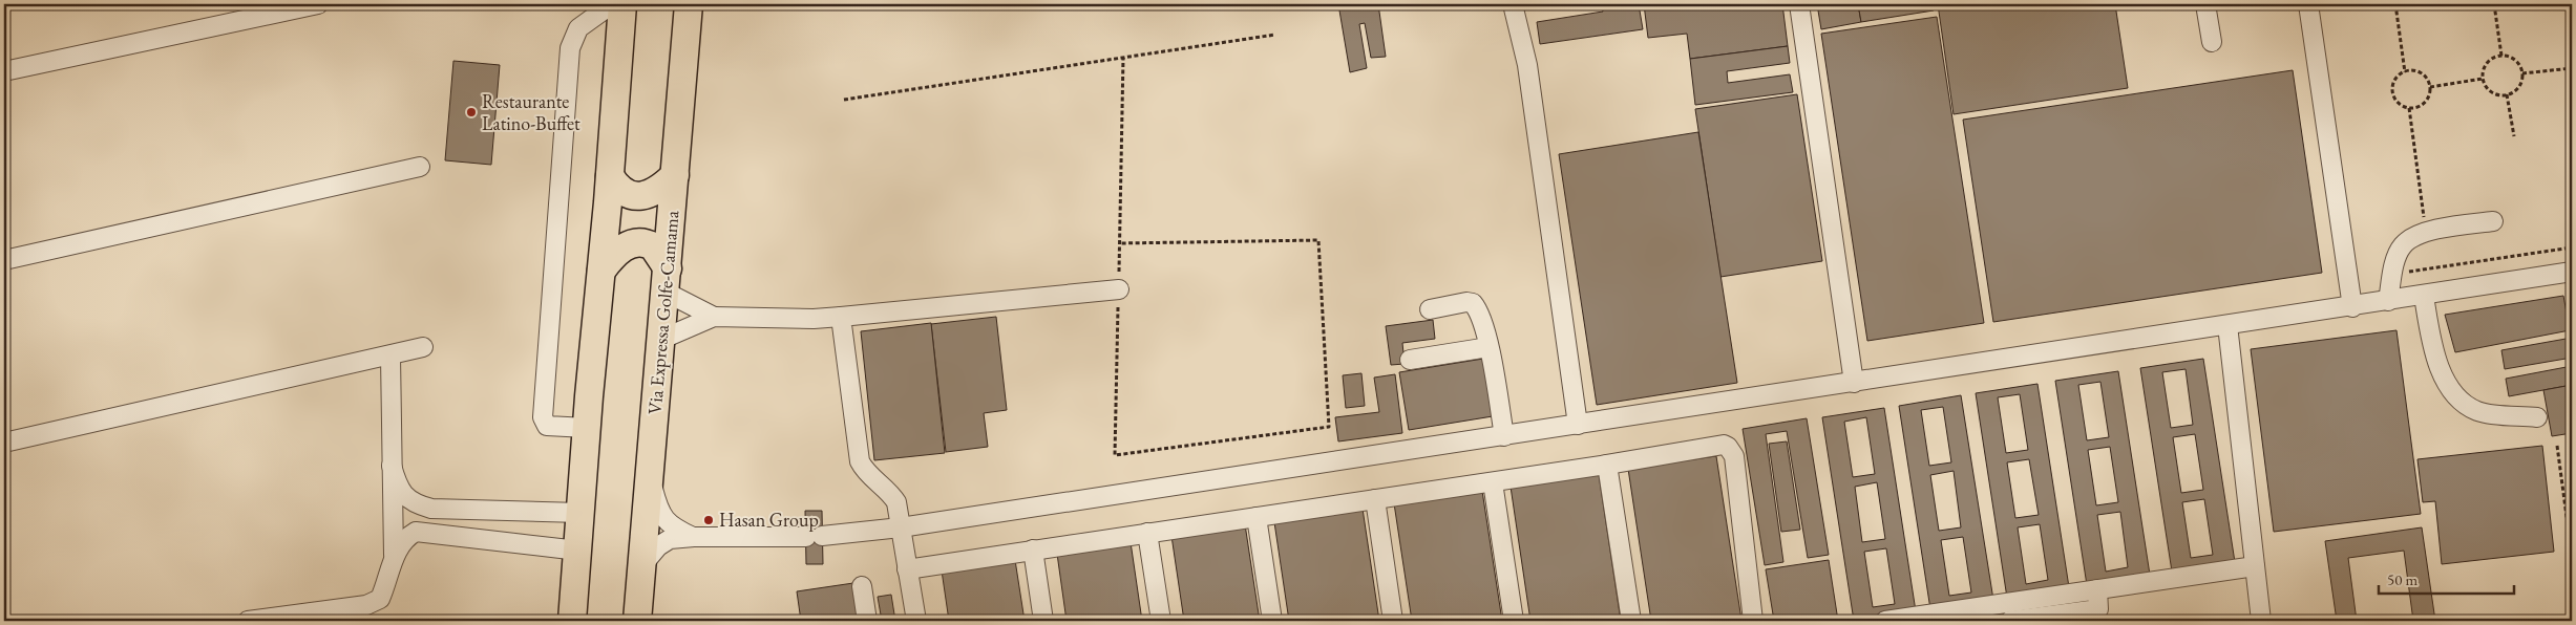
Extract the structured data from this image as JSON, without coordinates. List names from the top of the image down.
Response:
{
  "streets": {
    "highway": ["Via Expressa Golfe-Camama"]
  },
  "places": ["Restaurante Latino-Buffet", "Hasan Group"],
  "scale_bar": "50 m"
}
